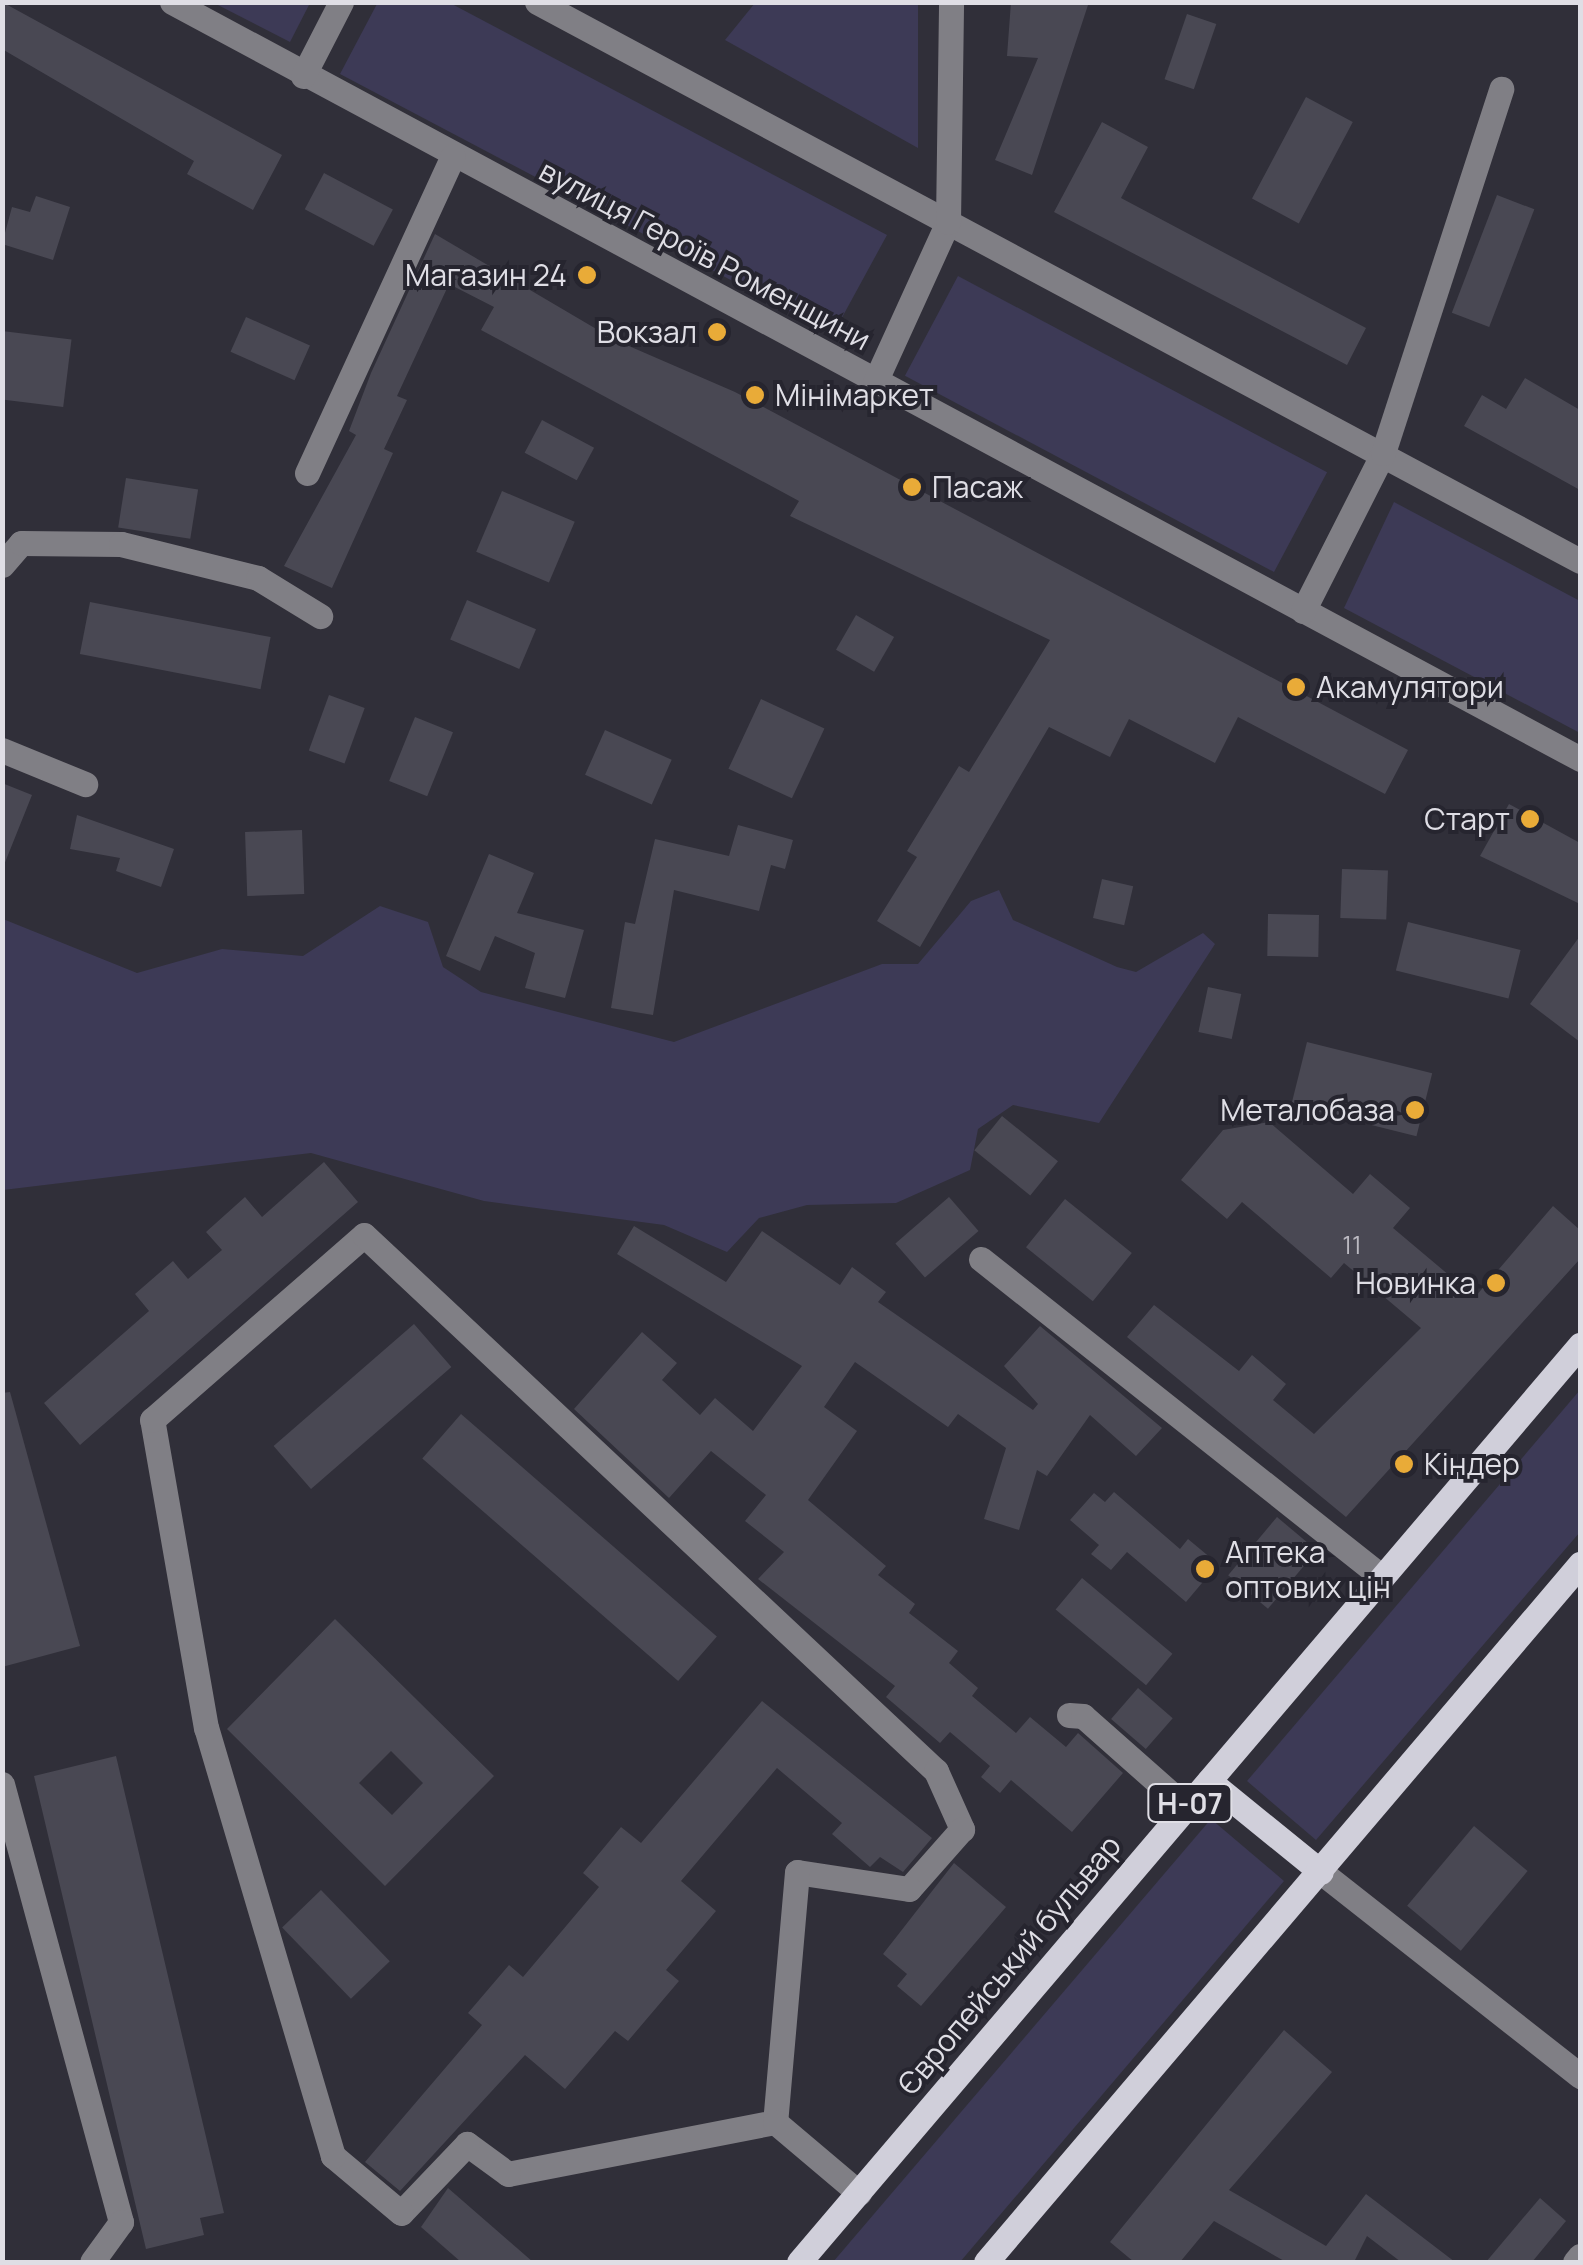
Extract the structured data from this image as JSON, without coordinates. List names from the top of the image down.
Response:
{
  "streets": {
    "main road": ["Н-07", "Європейський бульвар"],
    "street": ["вулиця Героїв Роменщини"]
  },
  "places": [
    "Магазин 24",
    "Вокзал",
    "Мінімаркет",
    "Пасаж",
    "Акамулятори",
    "Старт",
    "Металобаза",
    "Новинка",
    "Кіндер",
    "Аптека оптових цін"
  ],
  "house_numbers": ["11"]
}
